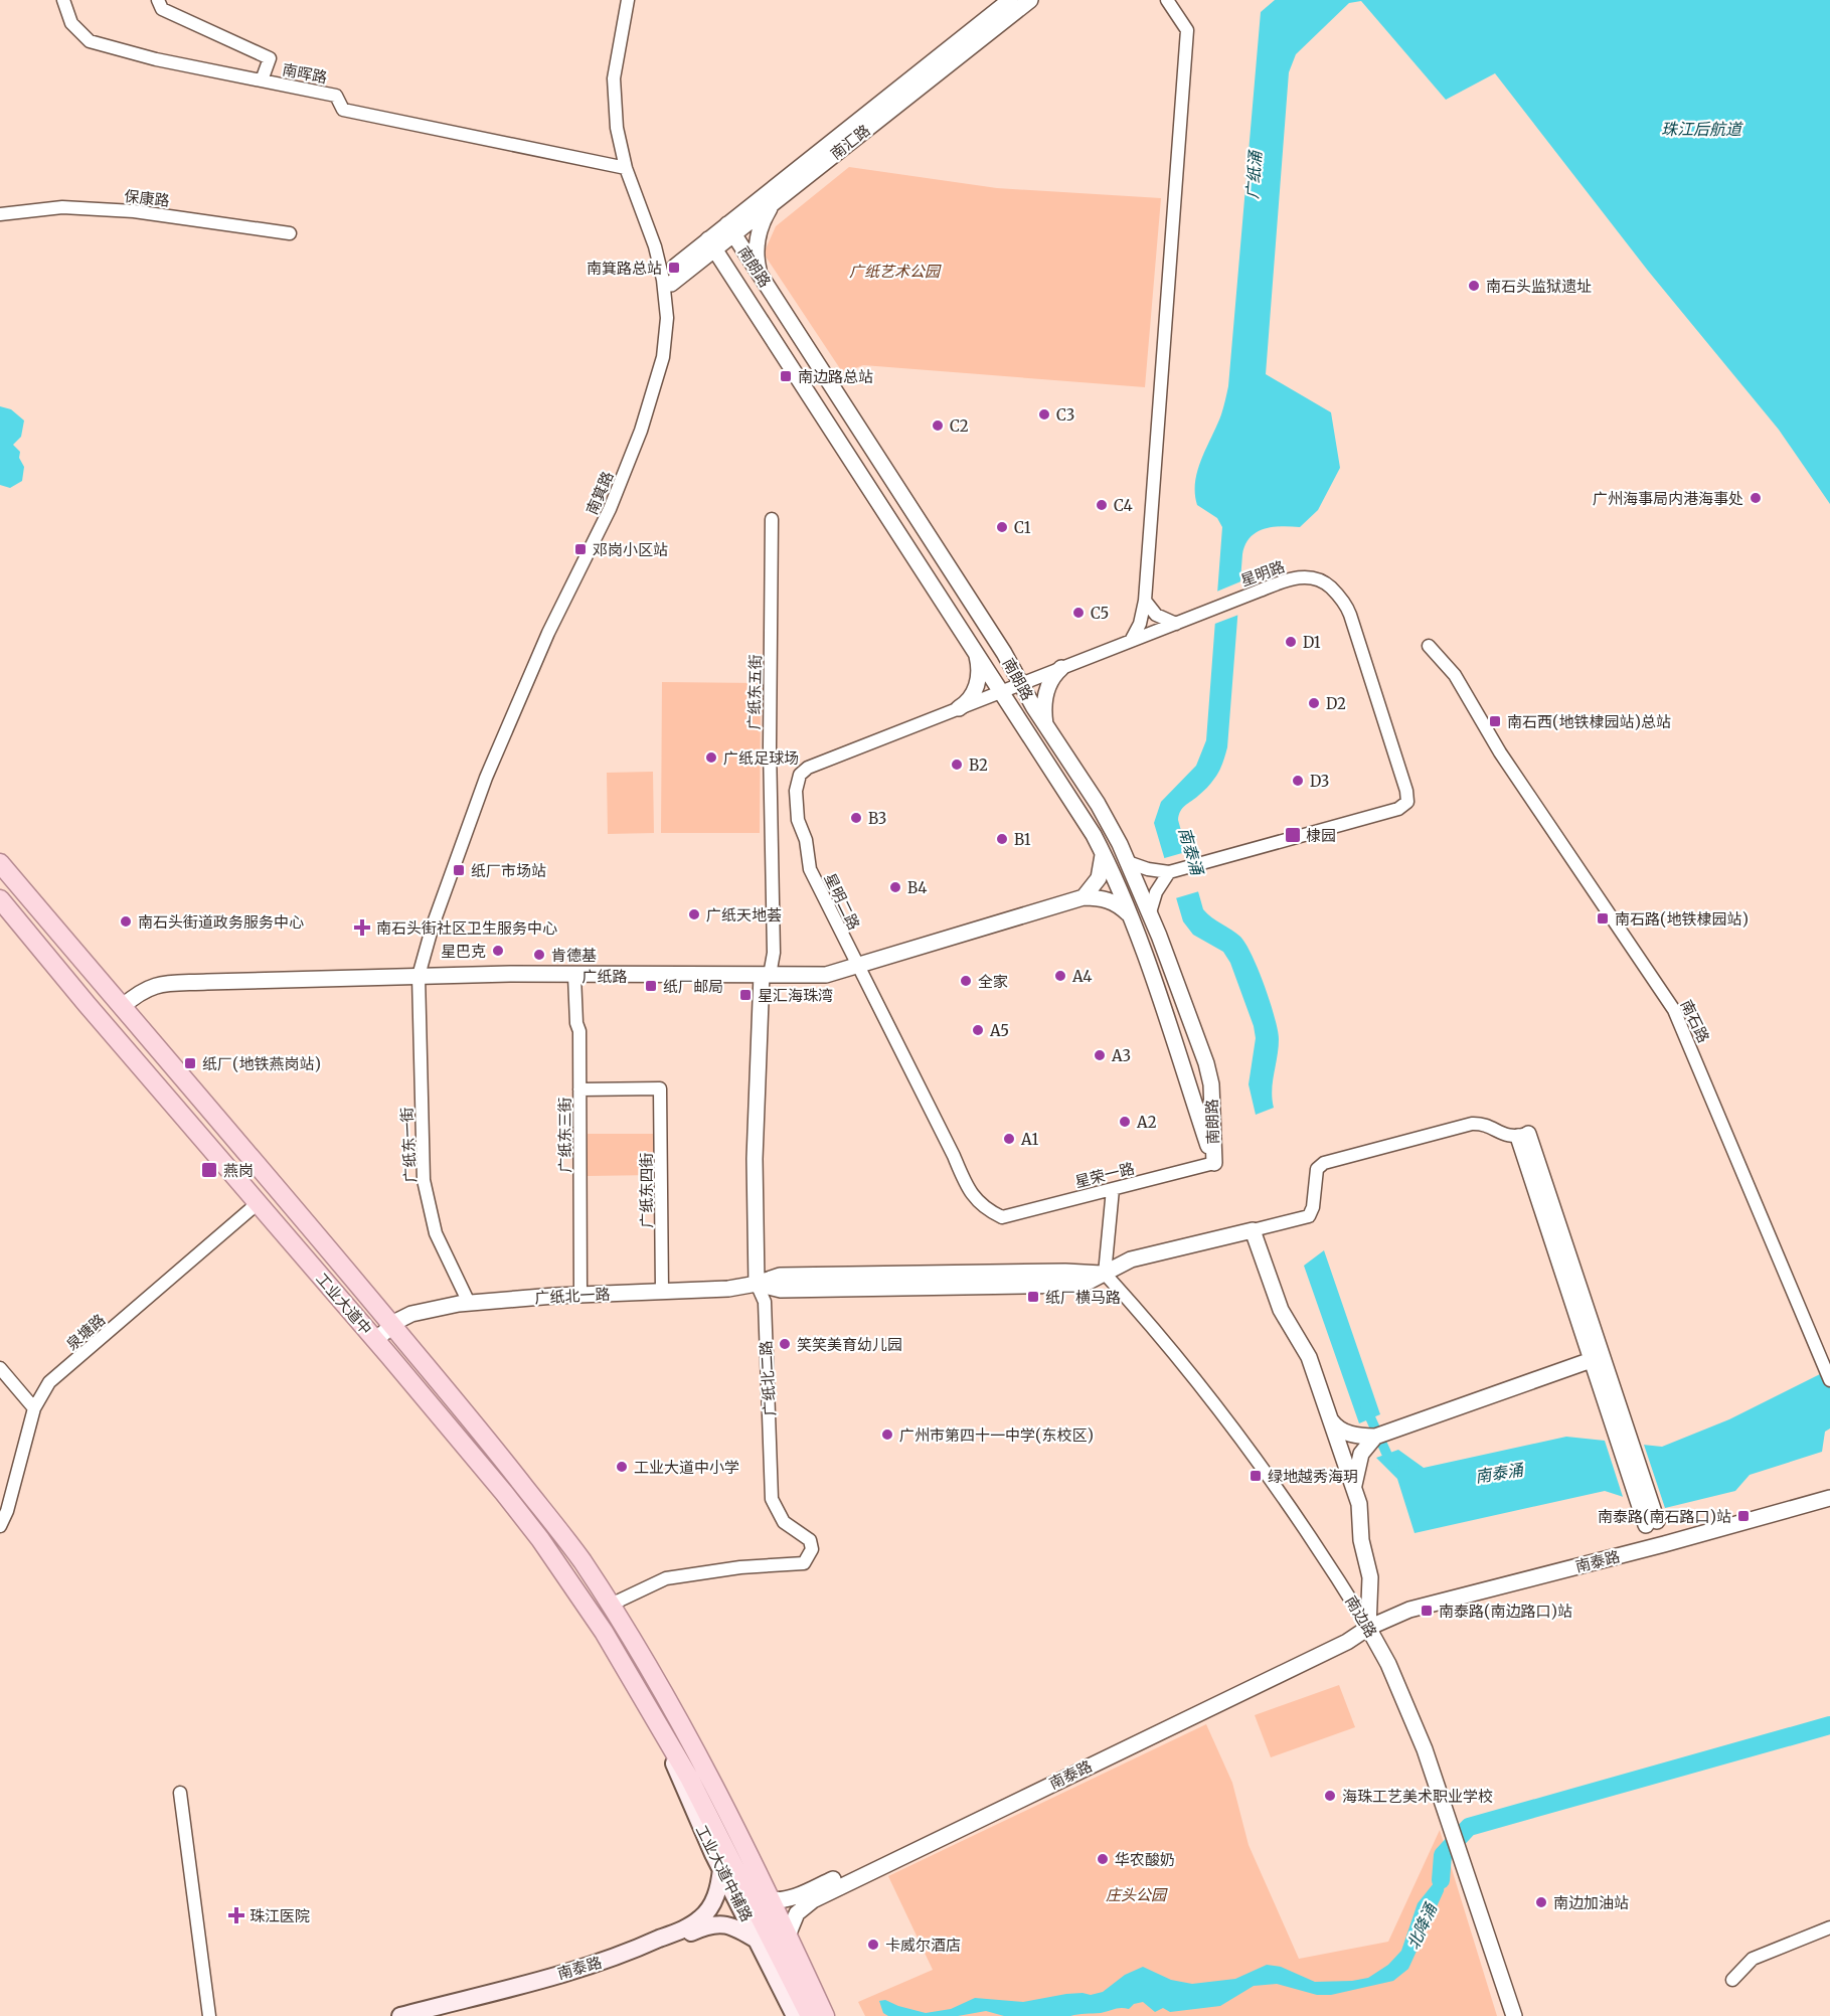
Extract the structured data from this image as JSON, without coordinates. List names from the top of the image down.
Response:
{
  "streets": {
    "main road": ["工业大道中", "南泰路", "工业大道中辅路"],
    "street": [
      "南晖路",
      "南汇路",
      "保康路",
      "南朗路",
      "南箕路",
      "星明路",
      "广纸东五街",
      "星明二路",
      "广纸路",
      "南石路",
      "广纸东三街",
      "广纸东一街",
      "星荣一路",
      "广纸东四街",
      "广纸北一路",
      "泉塘路",
      "广纸北二路",
      "南边路"
    ]
  },
  "crossings": [
    ["南晖路", "南箕路"],
    ["南汇路", "南朗路"],
    ["南朗路", "星明路"],
    ["南朗路", "星明二路"],
    ["南朗路", "广纸路"],
    ["南朗路", "星荣一路"],
    ["南箕路", "广纸路"],
    ["南箕路", "广纸东一街"],
    ["星明路", "星明二路"],
    ["广纸东五街", "广纸路"],
    ["广纸东五街", "广纸北二路"],
    ["星明二路", "广纸路"],
    ["星明二路", "星荣一路"],
    ["广纸路", "广纸东三街"],
    ["广纸路", "广纸东一街"],
    ["广纸路", "广纸北二路"],
    ["广纸东三街", "广纸东四街"],
    ["广纸东三街", "广纸北一路"],
    ["广纸东一街", "广纸北一路"],
    ["广纸东四街", "广纸北一路"],
    ["广纸北一路", "工业大道中"],
    ["广纸北一路", "广纸北二路"],
    ["工业大道中", "泉塘路"],
    ["工业大道中", "工业大道中辅路"],
    ["南泰路", "南边路"],
    ["南泰路", "工业大道中辅路"]
  ],
  "water": [
    "珠江后航道",
    "广纸涌",
    "南泰涌",
    "北降涌"
  ],
  "parks": ["广纸艺术公园", "庄头公园"],
  "places": {
    "transit": [
      "南箕路总站",
      "南边路总站",
      "邓岗小区站",
      "南石西(地铁棣园站)总站",
      "棣园",
      "纸厂市场站",
      "南石路(地铁棣园站)",
      "纸厂邮局",
      "星汇海珠湾",
      "纸厂(地铁燕岗站)",
      "燕岗",
      "纸厂横马路",
      "绿地越秀海玥",
      "南泰路(南石路口)站",
      "南泰路(南边路口)站"
    ],
    "other": [
      "南石头监狱遗址",
      "C3",
      "C2",
      "广州海事局内港海事处",
      "C4",
      "C1",
      "C5",
      "D1",
      "D2",
      "广纸足球场",
      "B2",
      "D3",
      "B3",
      "B1",
      "B4",
      "广纸天地荟",
      "南石头街道政务服务中心",
      "星巴克",
      "肯德基",
      "A4",
      "全家",
      "A5",
      "A3",
      "A2",
      "A1",
      "笑笑美育幼儿园",
      "广州市第四十一中学(东校区)",
      "工业大道中小学",
      "海珠工艺美术职业学校",
      "华农酸奶",
      "南边加油站",
      "卡威尔酒店"
    ],
    "health": ["南石头街社区卫生服务中心", "珠江医院"]
  }
}
